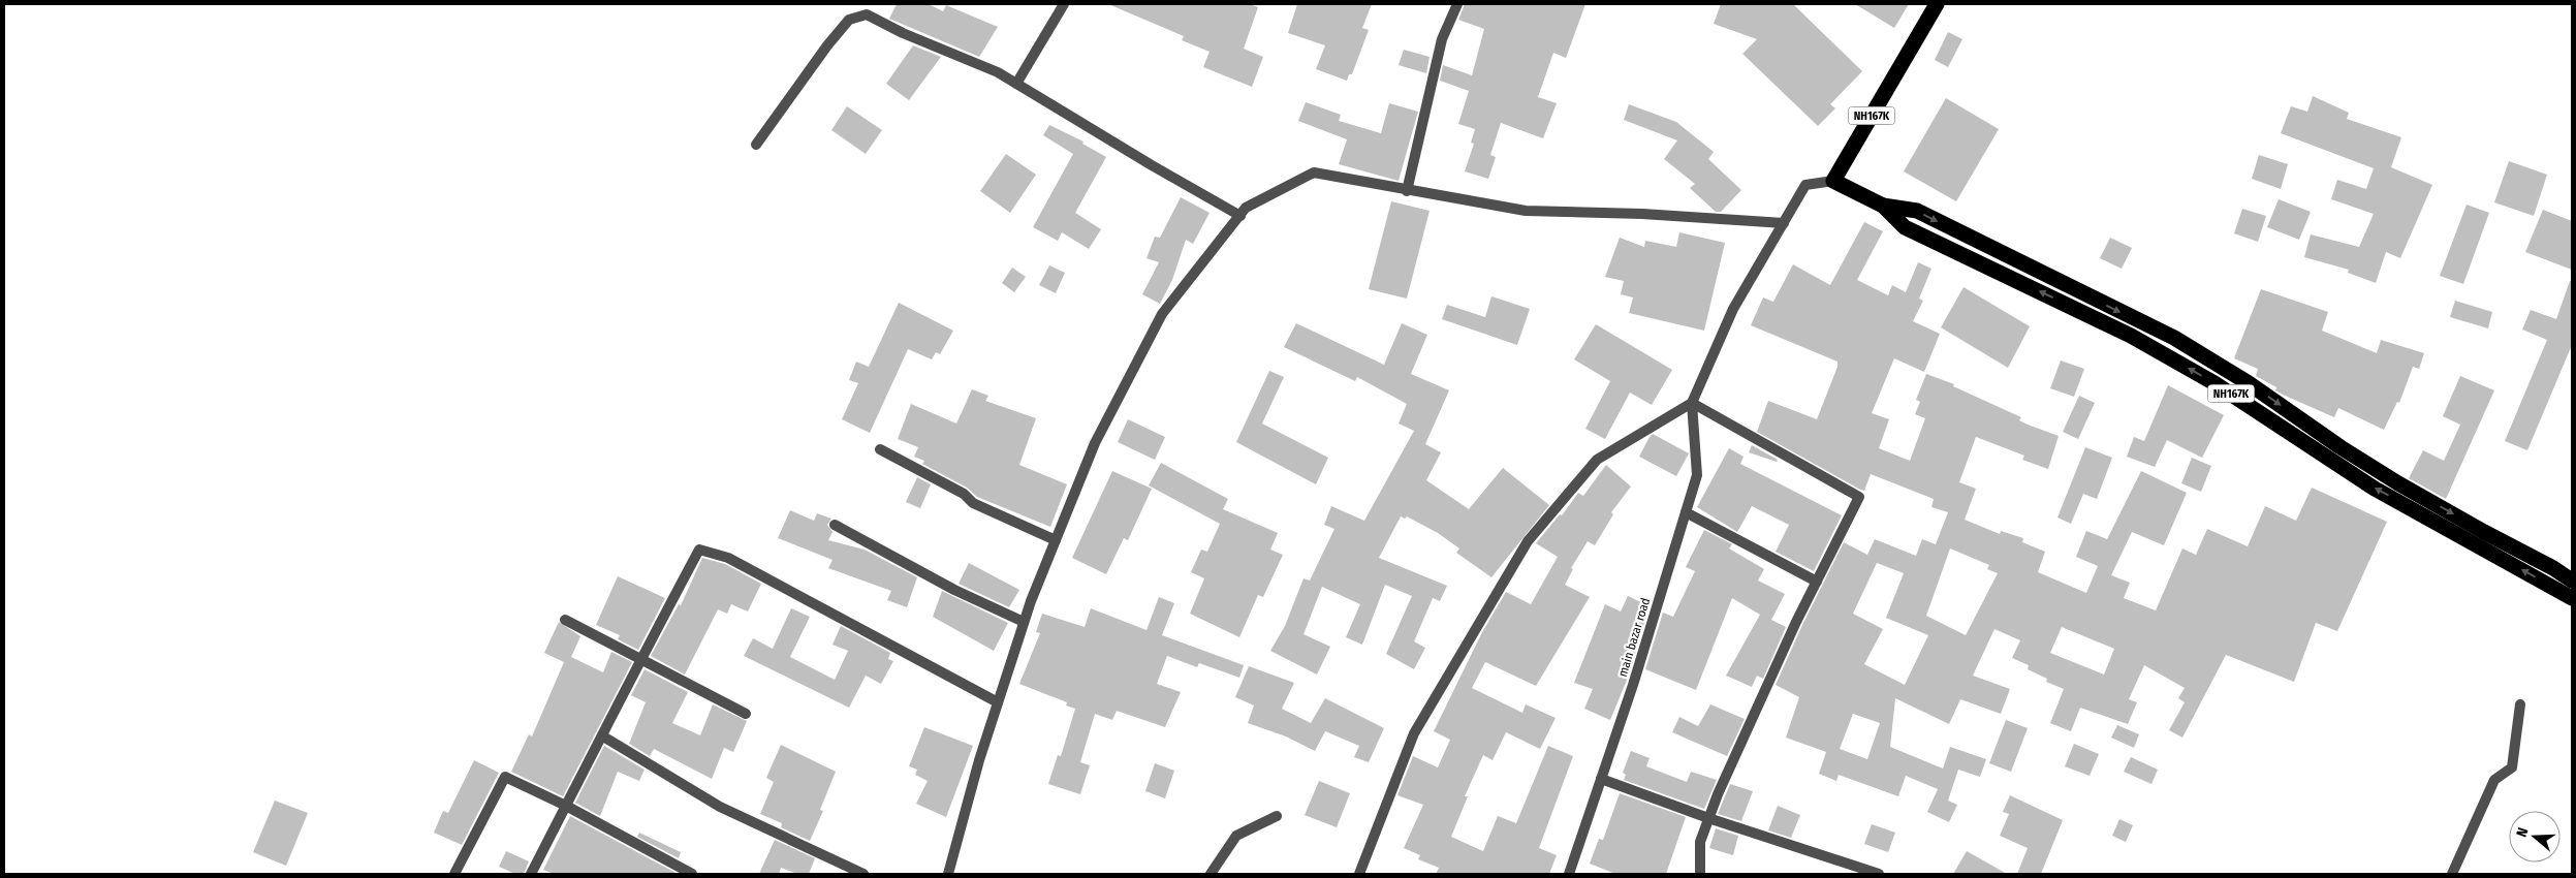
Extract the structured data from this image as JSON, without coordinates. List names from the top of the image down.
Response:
{
  "streets": {
    "highway": ["NH167K"],
    "street": ["main bazar road"]
  },
  "north": "left"
}
